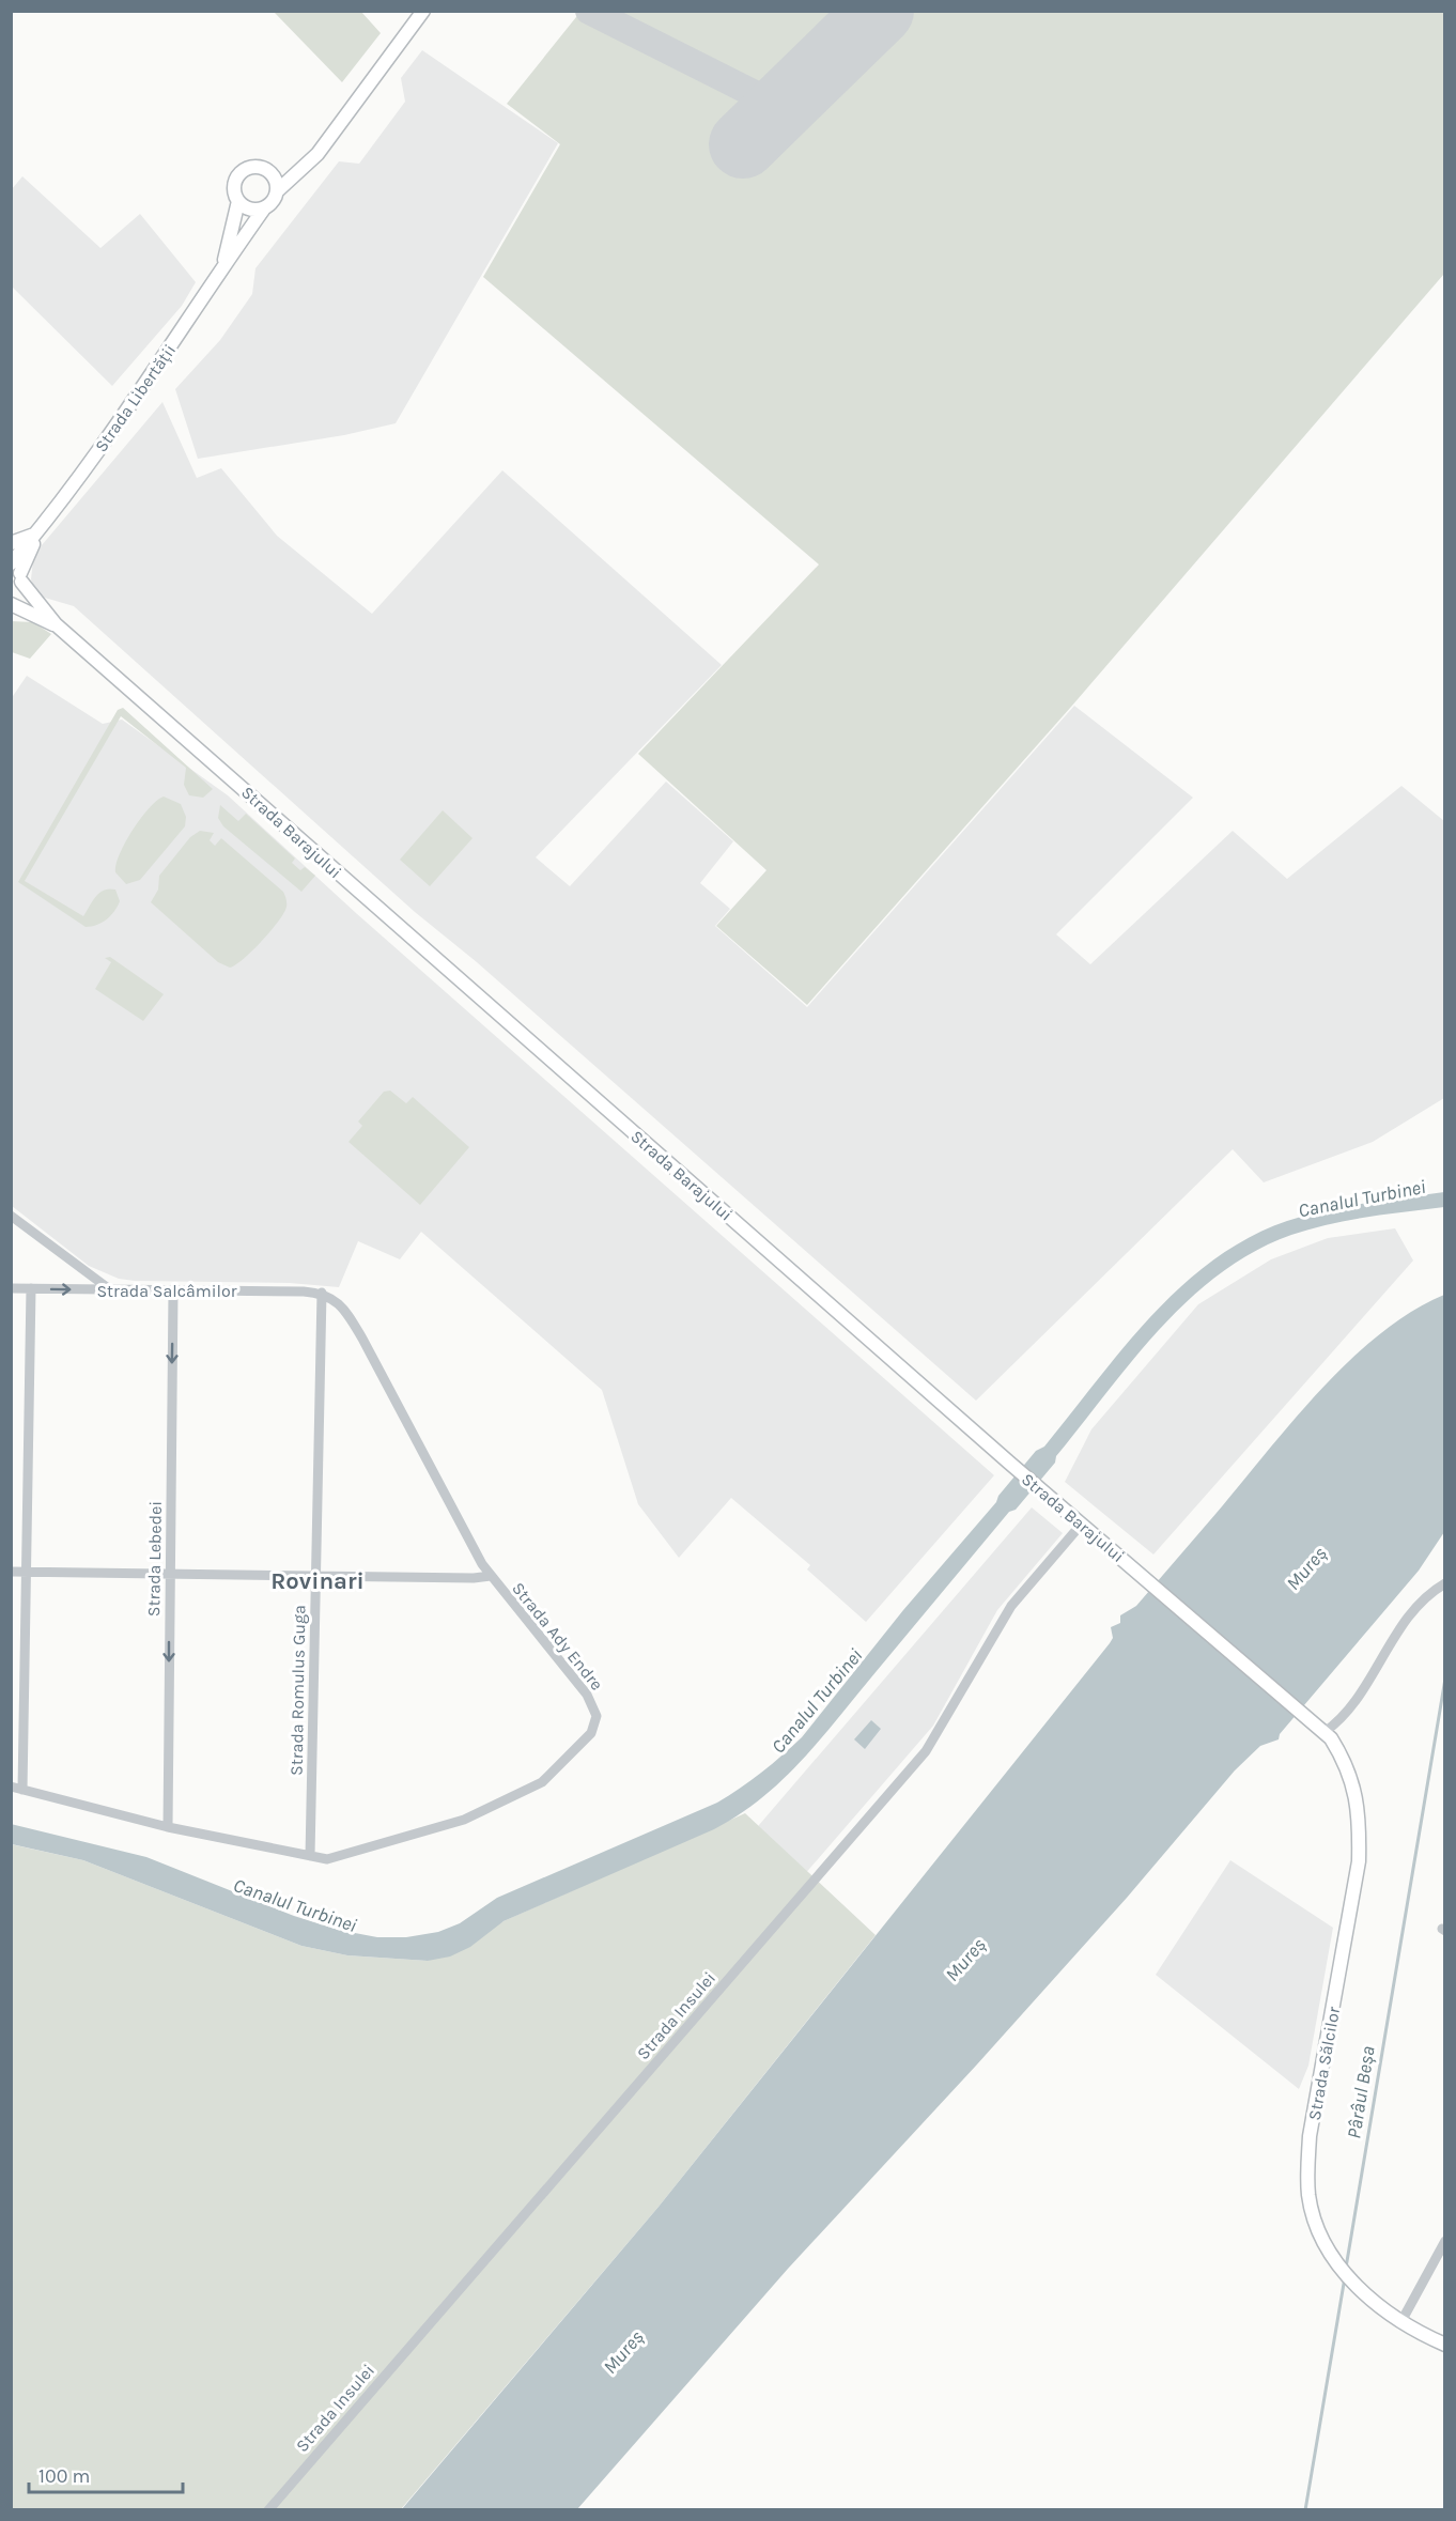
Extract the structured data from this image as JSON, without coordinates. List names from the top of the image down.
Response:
{
  "streets": {
    "main road": ["Strada Libertății", "Strada Barajului", "Strada Sălcilor"],
    "street": [
      "Strada Salcâmilor",
      "Strada Lebedei",
      "Strada Ady Endre",
      "Strada Romulus Guga",
      "Strada Insulei"
    ]
  },
  "crossings": [
    ["Strada Libertății", "Strada Barajului"],
    ["Strada Barajului", "Strada Insulei"],
    ["Strada Barajului", "Strada Sălcilor"],
    ["Strada Salcâmilor", "Strada Lebedei"],
    ["Strada Salcâmilor", "Strada Ady Endre"],
    ["Strada Salcâmilor", "Strada Romulus Guga"],
    ["Strada Lebedei", "Strada Ady Endre"],
    ["Strada Ady Endre", "Strada Romulus Guga"]
  ],
  "one_way": ["Strada Lebedei"],
  "districts": ["Rovinari"],
  "water": ["Canalul Turbinei", "Mureș", "Pârâul Beșa"],
  "scale_bar": "100 m"
}
